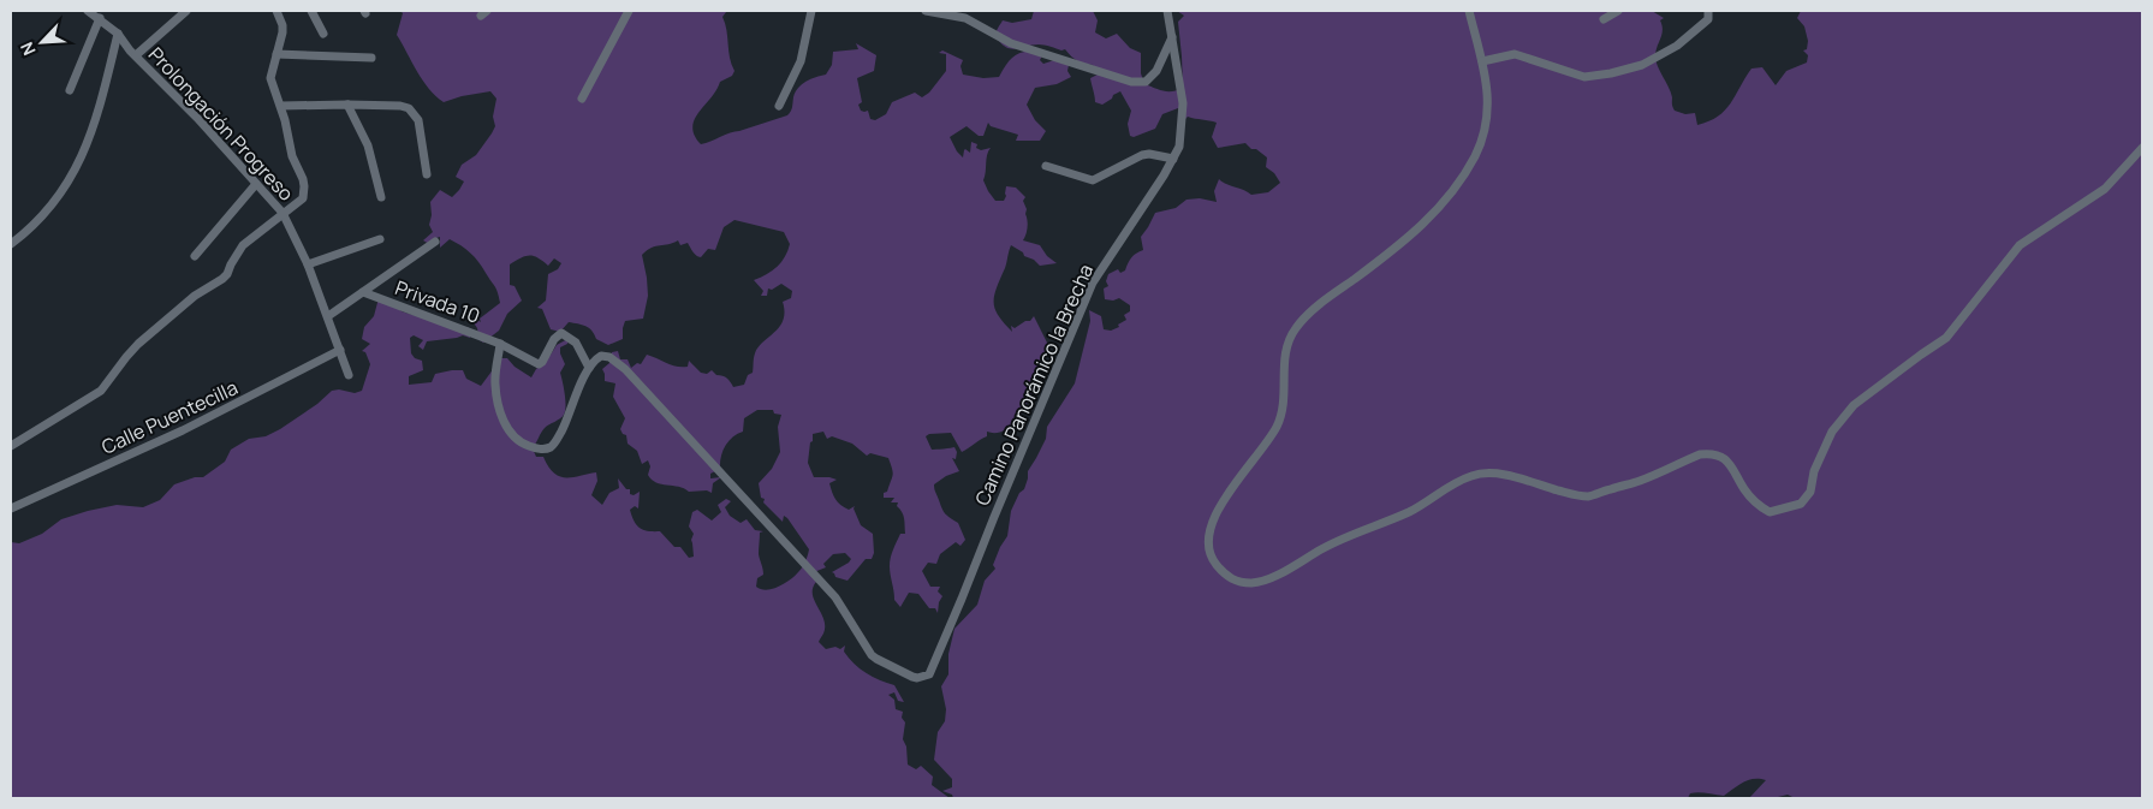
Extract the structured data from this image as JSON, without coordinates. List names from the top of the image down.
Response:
{
  "streets": {
    "street": [
      "Prolongación Progreso",
      "Privada 10",
      "Camino Panorámico la Brecha",
      "Calle Puentecilla"
    ]
  },
  "crossings": [
    ["Prolongación Progreso", "Privada 10"],
    ["Prolongación Progreso", "Calle Puentecilla"],
    ["Privada 10", "Camino Panorámico la Brecha"]
  ],
  "north": "bottom left"
}
